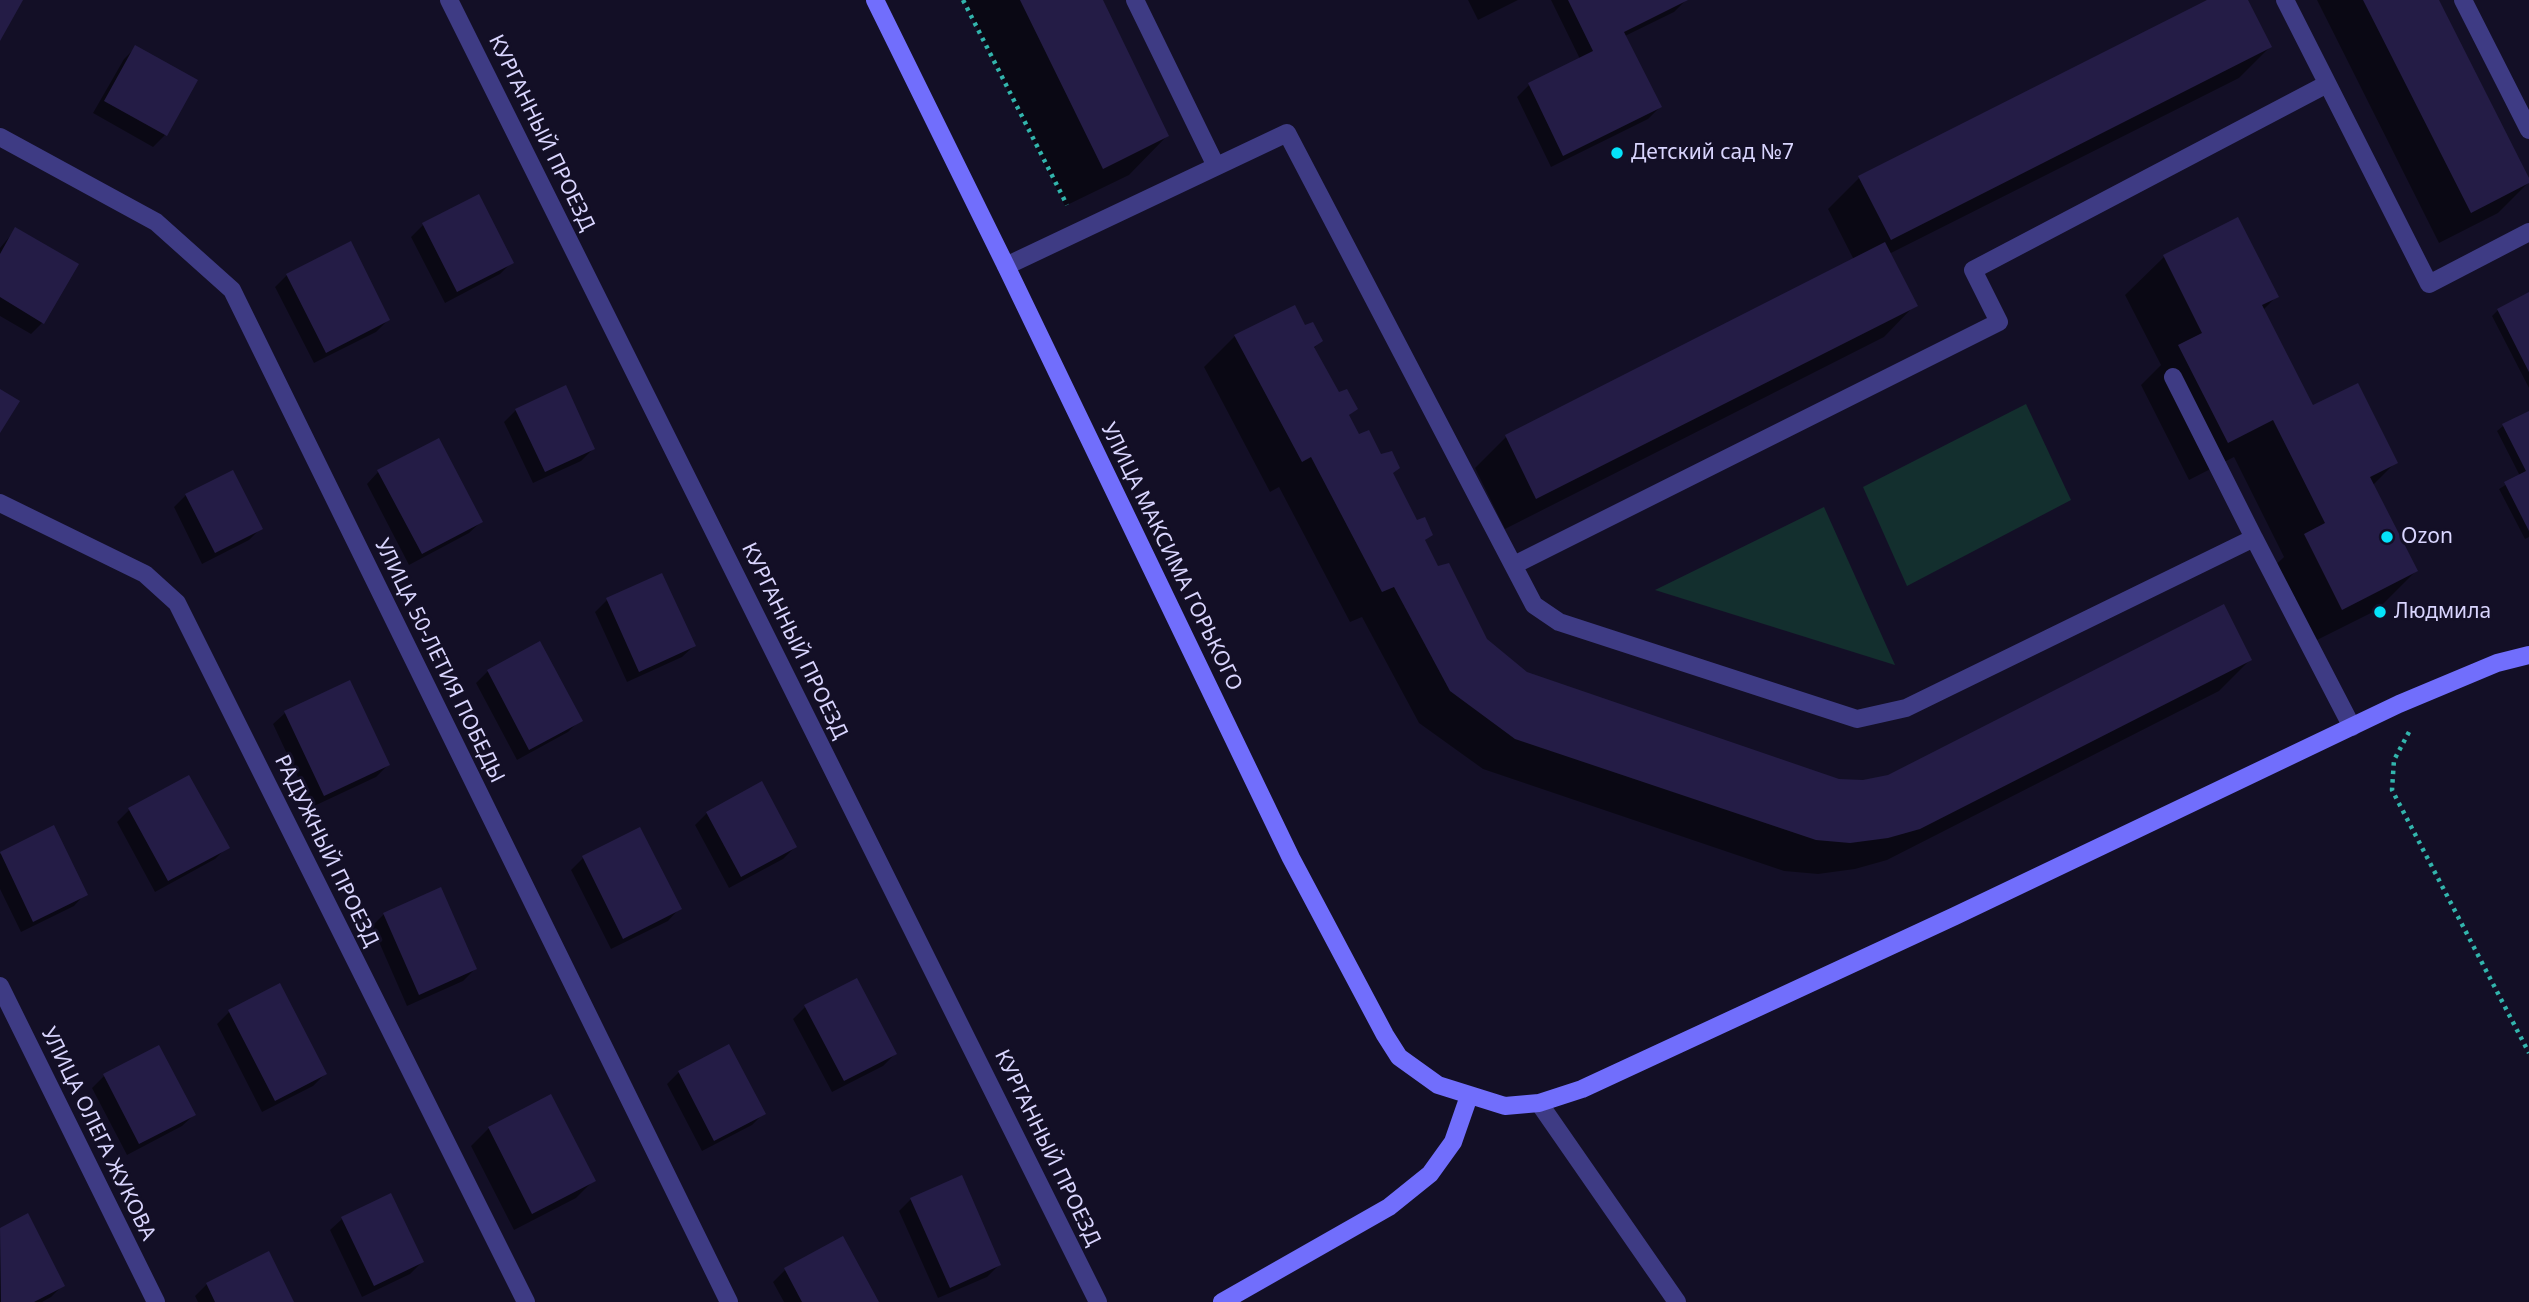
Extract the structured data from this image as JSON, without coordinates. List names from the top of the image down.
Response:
{
  "streets": {
    "main road": ["УЛИЦА МАКСИМА ГОРЬКОГО"],
    "street": [
      "КУРГАННЫЙ ПРОЕЗД",
      "УЛИЦА 50-ЛЕТИЯ ПОБЕДЫ",
      "РАДУЖНЫЙ ПРОЕЗД",
      "УЛИЦА ОЛЕГА ЖУКОВА"
    ]
  },
  "places": ["Детский сад №7", "Ozon", "Людмила"]
}
